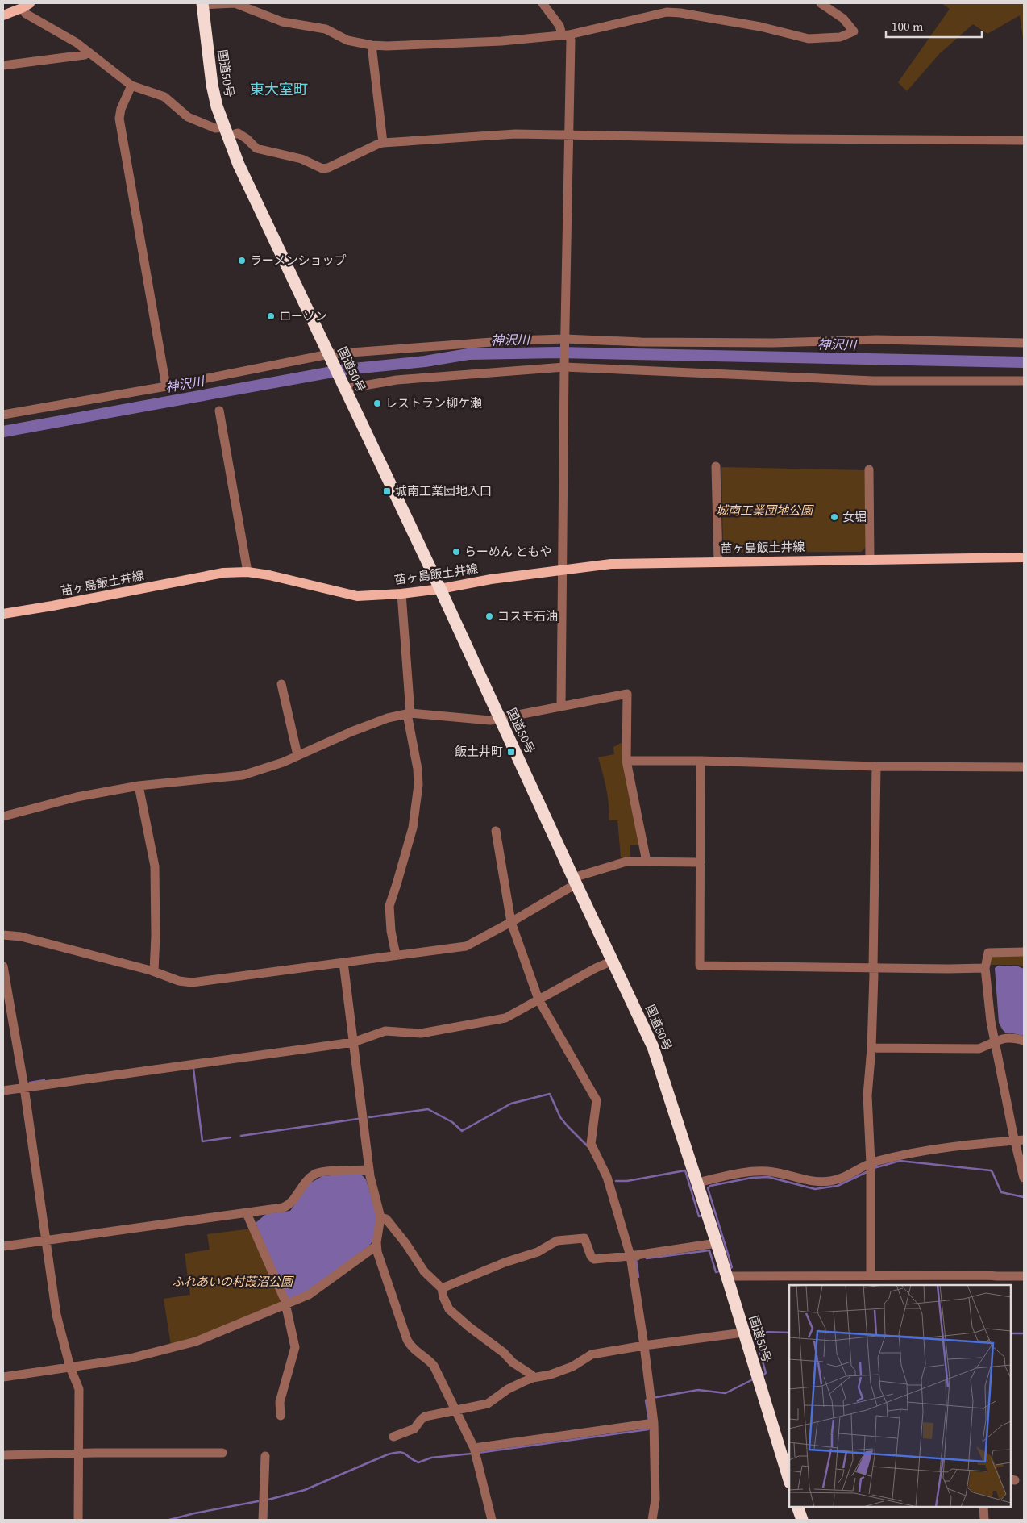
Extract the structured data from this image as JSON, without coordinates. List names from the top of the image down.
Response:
{
  "streets": {
    "highway": ["国道50号"],
    "main road": ["苗ヶ島飯土井線"]
  },
  "crossings": [
    ["国道50号", "苗ヶ島飯土井線"]
  ],
  "districts": ["東大室町"],
  "water": ["神沢川"],
  "parks": ["城南工業団地公園", "ふれあいの村葭沼公園"],
  "places": {
    "other": [
      "ラーメンショップ",
      "ローソン",
      "レストラン柳ケ瀬",
      "女堀",
      "らーめん ともや",
      "コスモ石油"
    ],
    "transit": ["城南工業団地入口", "飯土井町"]
  },
  "scale_bar": "100 m"
}
